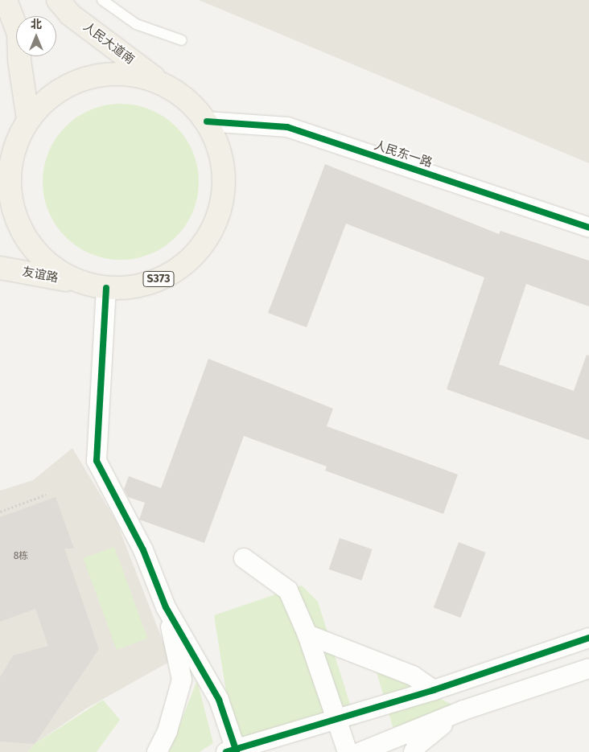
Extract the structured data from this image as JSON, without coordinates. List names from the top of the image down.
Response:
{
  "streets": {
    "main road": ["人民大道南", "友谊路", "S373"],
    "street": ["人民东一路"]
  },
  "crossings": [
    ["人民大道南", "S373"],
    ["人民东一路", "S373"],
    ["友谊路", "S373"]
  ],
  "house_numbers": ["8栋"],
  "north": "top"
}
